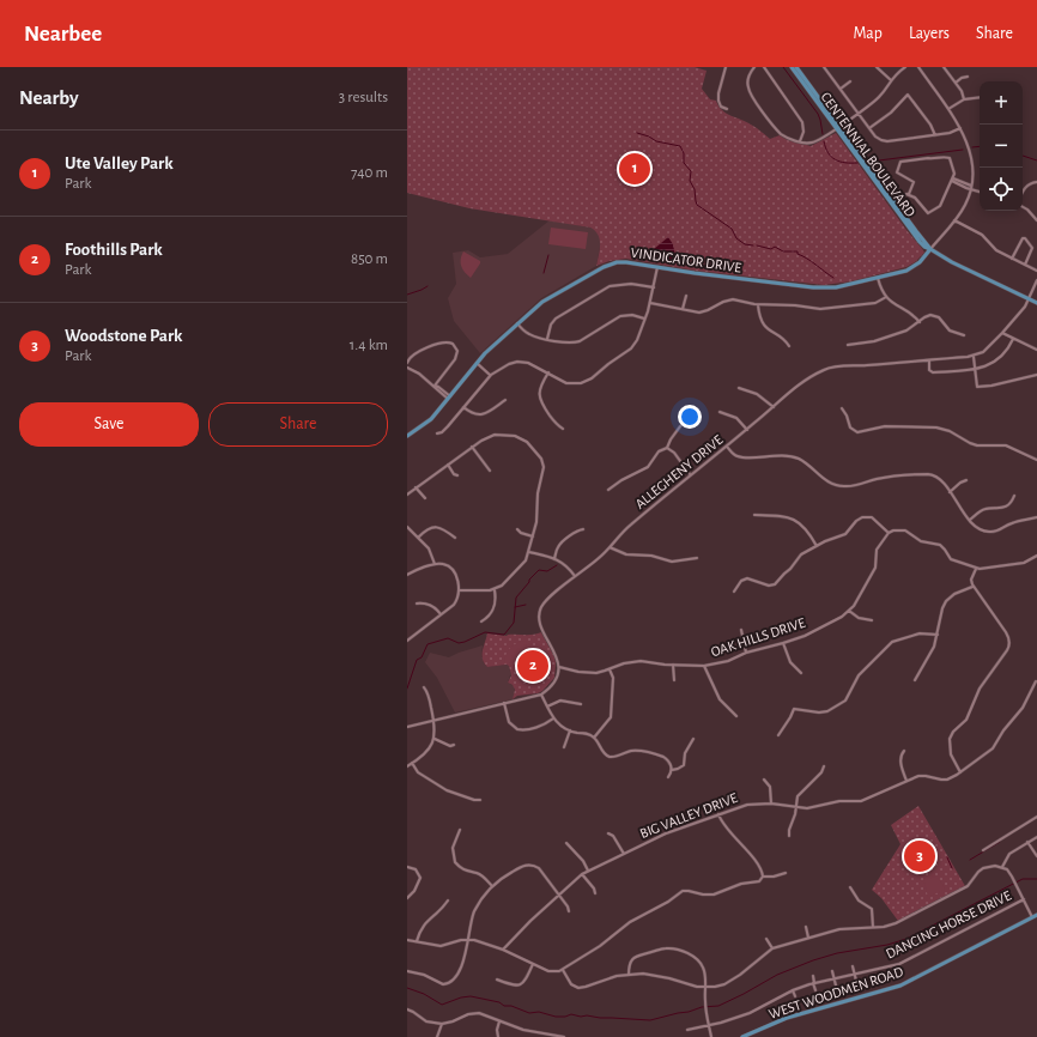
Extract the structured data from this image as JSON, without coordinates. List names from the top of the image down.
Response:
{
  "streets": {
    "main road": ["CENTENNIAL BOULEVARD", "VINDICATOR DRIVE", "WEST WOODMEN ROAD"],
    "street": [
      "ALLEGHENY DRIVE",
      "OAK HILLS DRIVE",
      "BIG VALLEY DRIVE",
      "DANCING HORSE DRIVE"
    ]
  },
  "crossings": [
    ["CENTENNIAL BOULEVARD", "VINDICATOR DRIVE"],
    ["ALLEGHENY DRIVE", "OAK HILLS DRIVE"]
  ],
  "page": {
    "header": "Nearbee",
    "nav": ["Map", "Layers", "Share"],
    "heading": ["Nearby", "3 results"],
    "map_buttons": ["+", "−"],
    "list": [
      {
        "mark": "1",
        "name": "Ute Valley Park",
        "note": "Park",
        "value": "740 m"
      },
      {
        "mark": "2",
        "name": "Foothills Park",
        "note": "Park",
        "value": "850 m"
      },
      {
        "mark": "3",
        "name": "Woodstone Park",
        "note": "Park",
        "value": "1.4 km"
      }
    ],
    "pins": ["1", "2", "3"],
    "buttons": ["Save", "Share"]
  }
}
